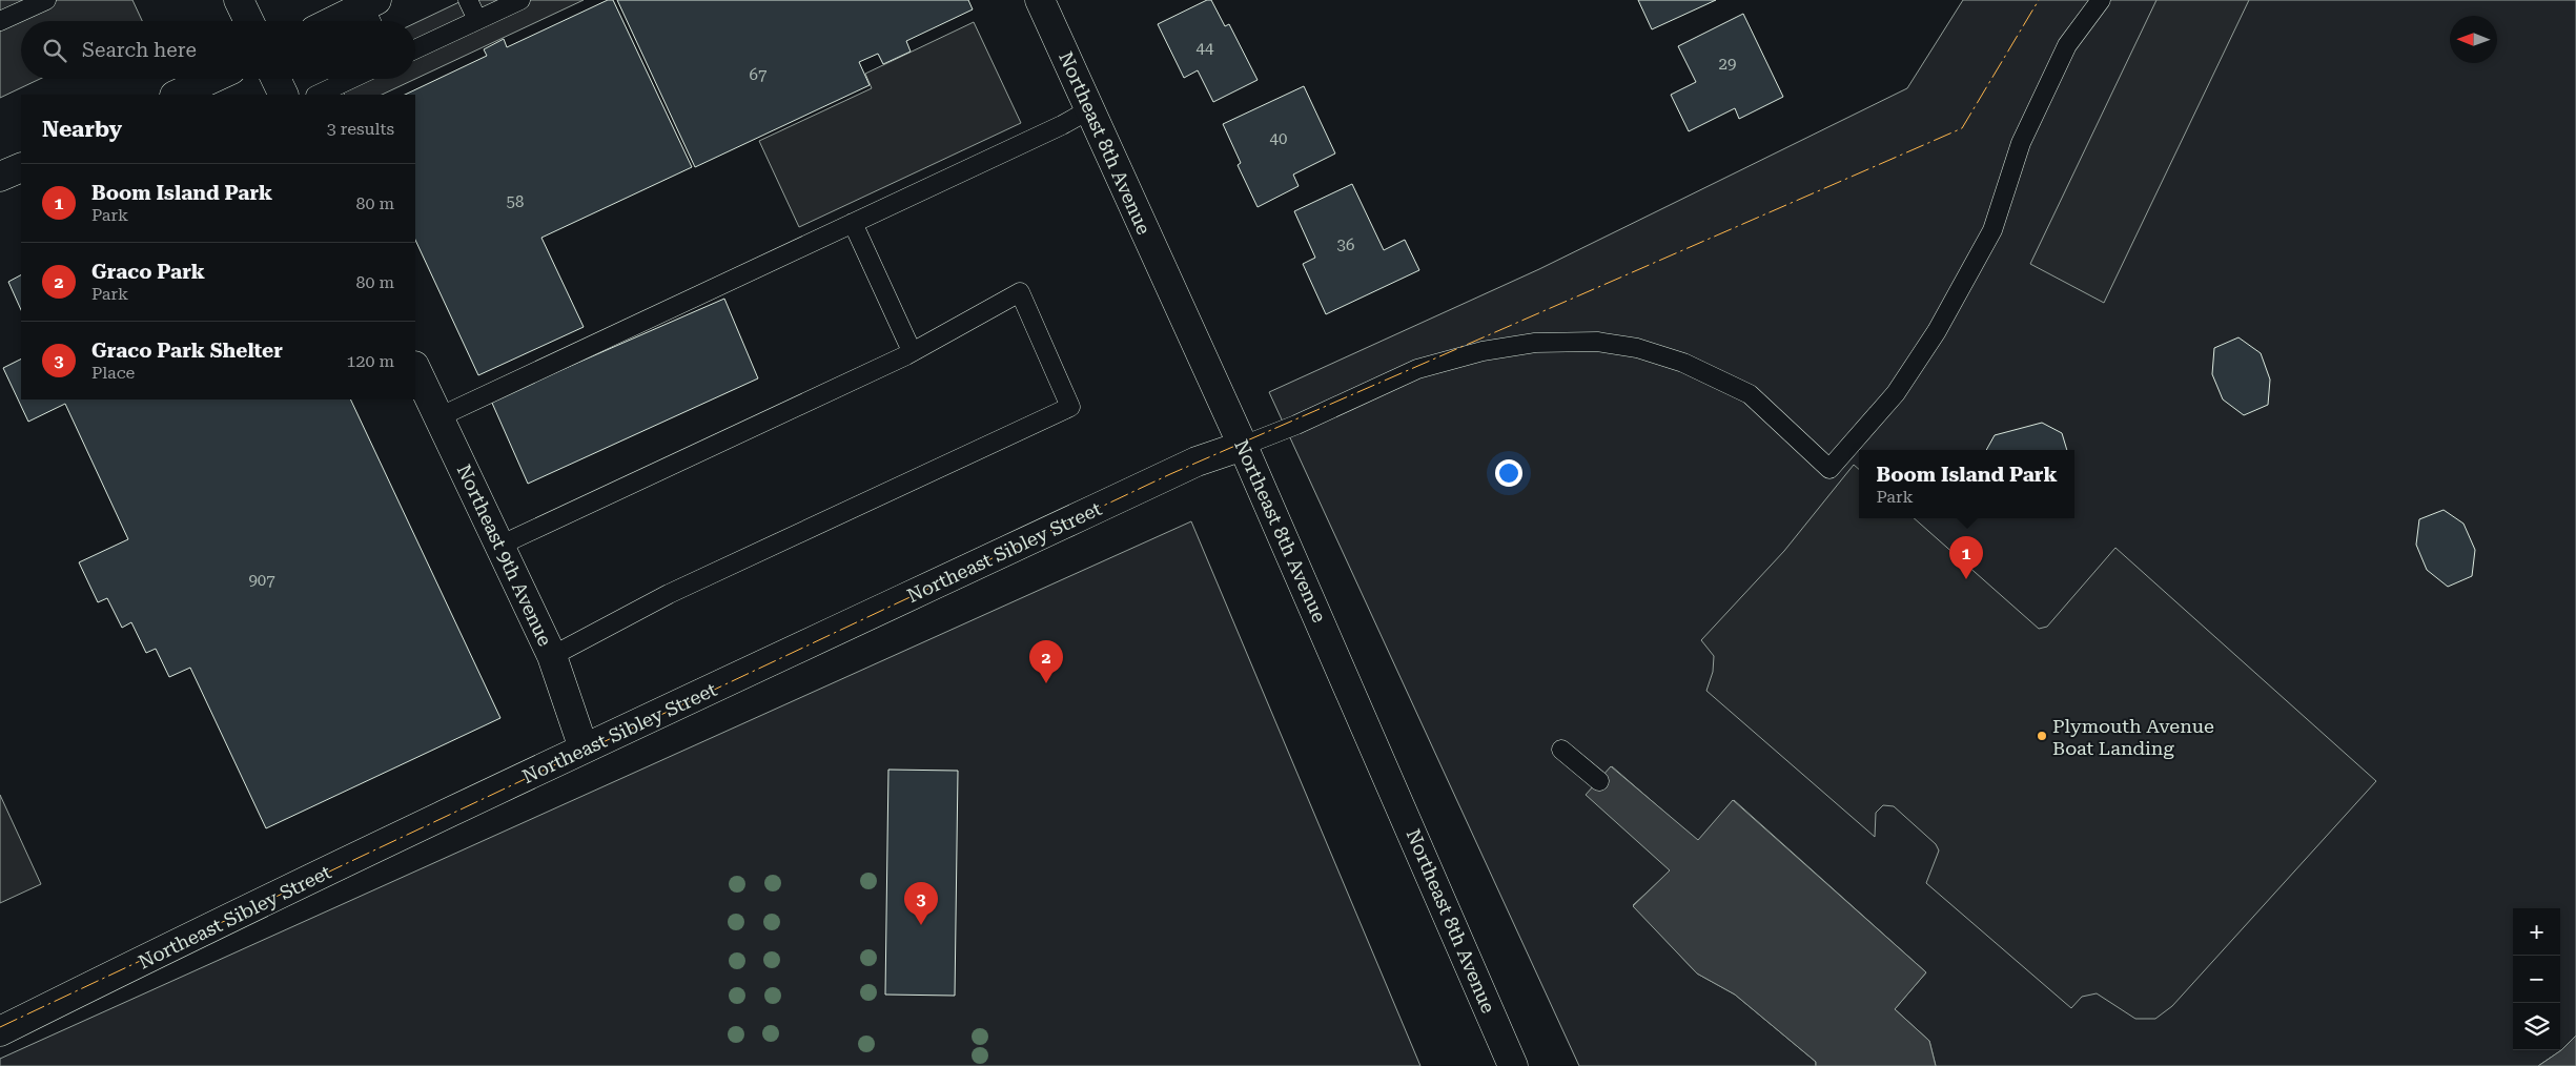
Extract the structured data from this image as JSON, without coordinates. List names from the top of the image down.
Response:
{
  "streets": {
    "street": ["Northeast 8th Avenue", "Northeast Sibley Street", "Northeast 9th Avenue"]
  },
  "crossings": [
    ["Northeast 8th Avenue", "Northeast Sibley Street"],
    ["Northeast Sibley Street", "Northeast 9th Avenue"]
  ],
  "places": ["Plymouth Avenue Boat Landing"],
  "house_numbers": [
    "44",
    "29",
    "67",
    "40",
    "58",
    "36",
    "907"
  ],
  "north": "left",
  "page": {
    "search": "Search here",
    "heading": ["Nearby", "3 results"],
    "list": [
      {
        "mark": "1",
        "name": "Boom Island Park",
        "note": "Park",
        "value": "80 m"
      },
      {
        "mark": "2",
        "name": "Graco Park",
        "note": "Park",
        "value": "80 m"
      },
      {
        "mark": "3",
        "name": "Graco Park Shelter",
        "note": "Place",
        "value": "120 m"
      }
    ],
    "popup": ["Boom Island Park", "Park"],
    "pins": ["1", "2", "3"],
    "map_buttons": ["+", "−"]
  }
}
